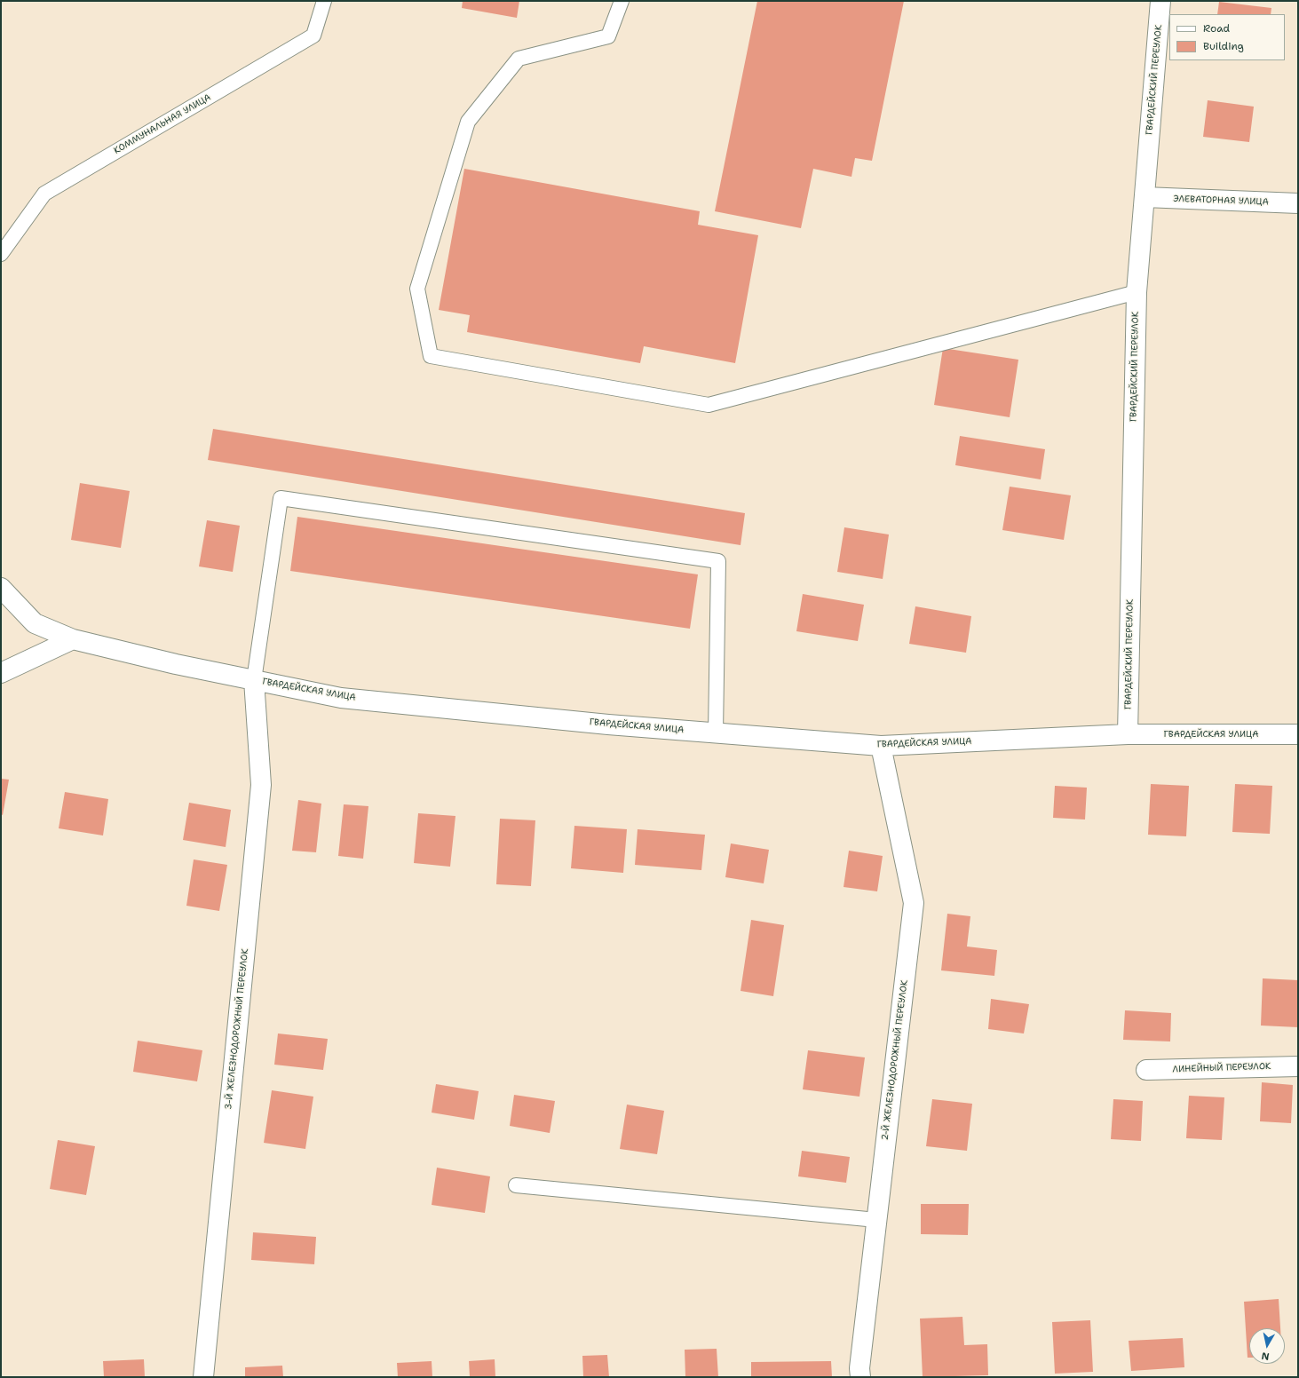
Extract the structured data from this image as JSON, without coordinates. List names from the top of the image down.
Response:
{
  "streets": {
    "street": [
      "ГВАРДЕЙСКИЙ ПЕРЕУЛОК",
      "ЭЛЕВАТОРНАЯ УЛИЦА",
      "ГВАРДЕЙСКАЯ УЛИЦА",
      "3-Й ЖЕЛЕЗНОДОРОЖНЫЙ ПЕРЕУЛОК",
      "2-Й ЖЕЛЕЗНОДОРОЖНЫЙ ПЕРЕУЛОК",
      "ЛИНЕЙНЫЙ ПЕРЕУЛОК"
    ],
    "lane": ["КОММУНАЛЬНАЯ УЛИЦА"]
  },
  "crossings": [
    ["ГВАРДЕЙСКИЙ ПЕРЕУЛОК", "ЭЛЕВАТОРНАЯ УЛИЦА"],
    ["ГВАРДЕЙСКИЙ ПЕРЕУЛОК", "ГВАРДЕЙСКАЯ УЛИЦА"],
    ["ГВАРДЕЙСКАЯ УЛИЦА", "3-Й ЖЕЛЕЗНОДОРОЖНЫЙ ПЕРЕУЛОК"],
    ["ГВАРДЕЙСКАЯ УЛИЦА", "2-Й ЖЕЛЕЗНОДОРОЖНЫЙ ПЕРЕУЛОК"]
  ],
  "legend": ["Road", "Building"],
  "north": "bottom"
}
